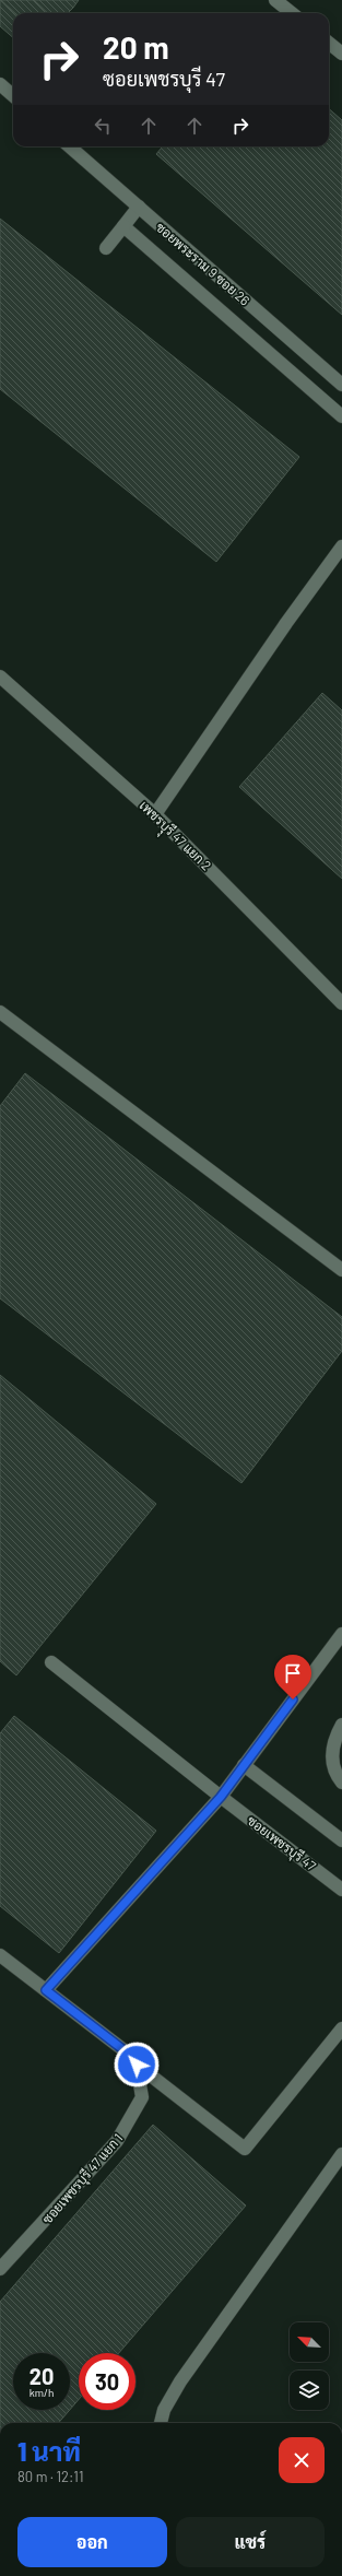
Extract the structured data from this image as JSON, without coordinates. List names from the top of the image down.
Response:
{
  "streets": {
    "street": [
      "ซอยพระราม 9 ซอย 26",
      "เพชรบุุรี 47 แยก 2",
      "ซอยเพชรบุรี 47",
      "ซอยเพชรบุรี 47 แยก 1"
    ]
  },
  "north": "top left",
  "page": {
    "turn": ["20 m", "ซอยเพชรบุรี 47"],
    "speed": "20 km/h",
    "limit": "30",
    "heading": ["1 นาที", "80 m · 12:11"],
    "buttons": ["ออก", "แชร์"]
  }
}
